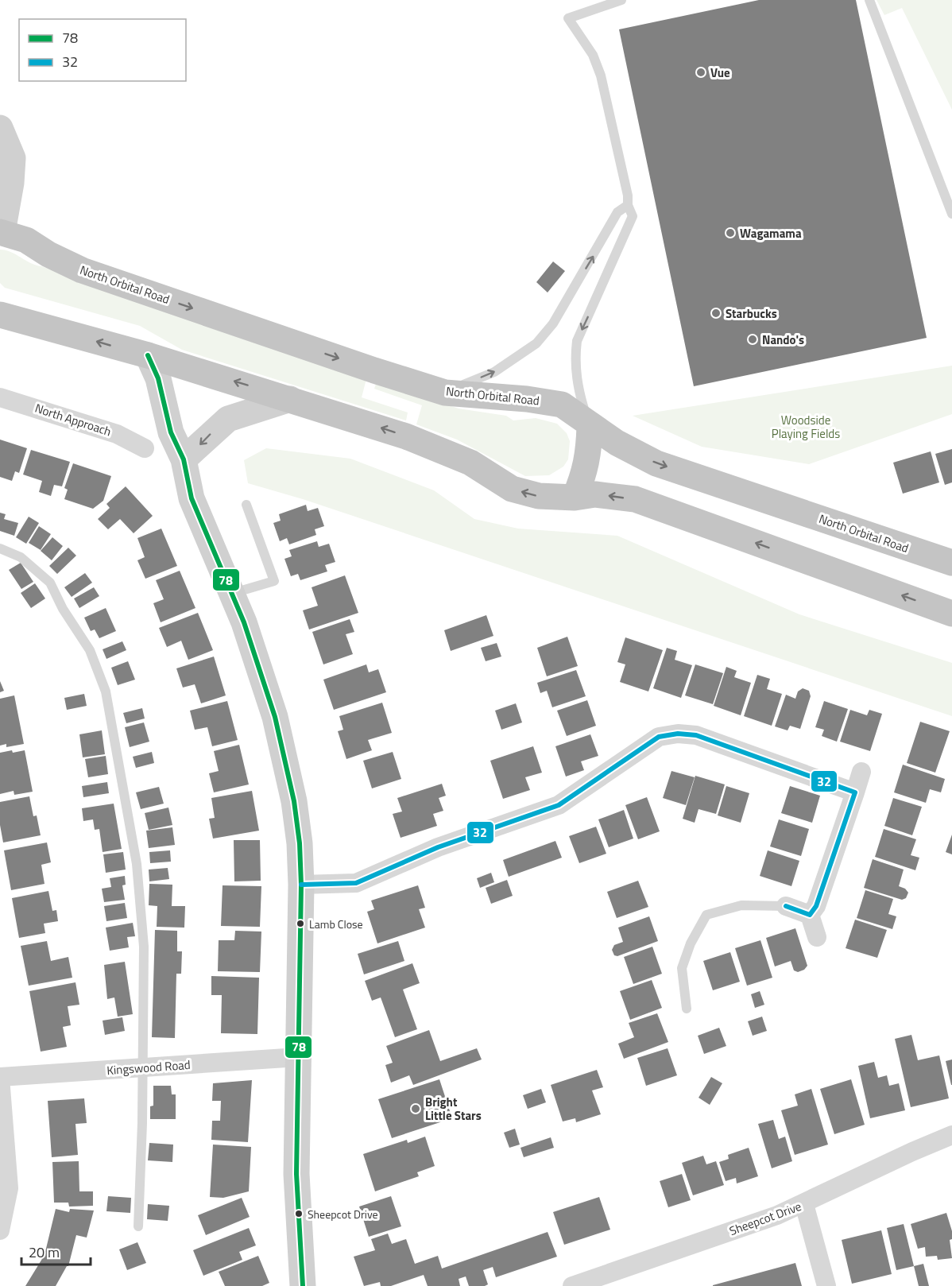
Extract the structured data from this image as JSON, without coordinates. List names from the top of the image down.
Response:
{
  "streets": {
    "highway": ["North Orbital Road"],
    "street": ["North Approach", "Kingswood Road", "Sheepcot Drive"]
  },
  "parks": ["Woodside Playing Fields"],
  "places": [
    "Vue",
    "Wagamama",
    "Starbucks",
    "Nando's",
    "Lamb Close",
    "Bright Little Stars",
    "Sheepcot Drive"
  ],
  "lines": ["transit line 78", "transit line 32"],
  "legend": ["78", "32"],
  "scale_bar": "20 m"
}
